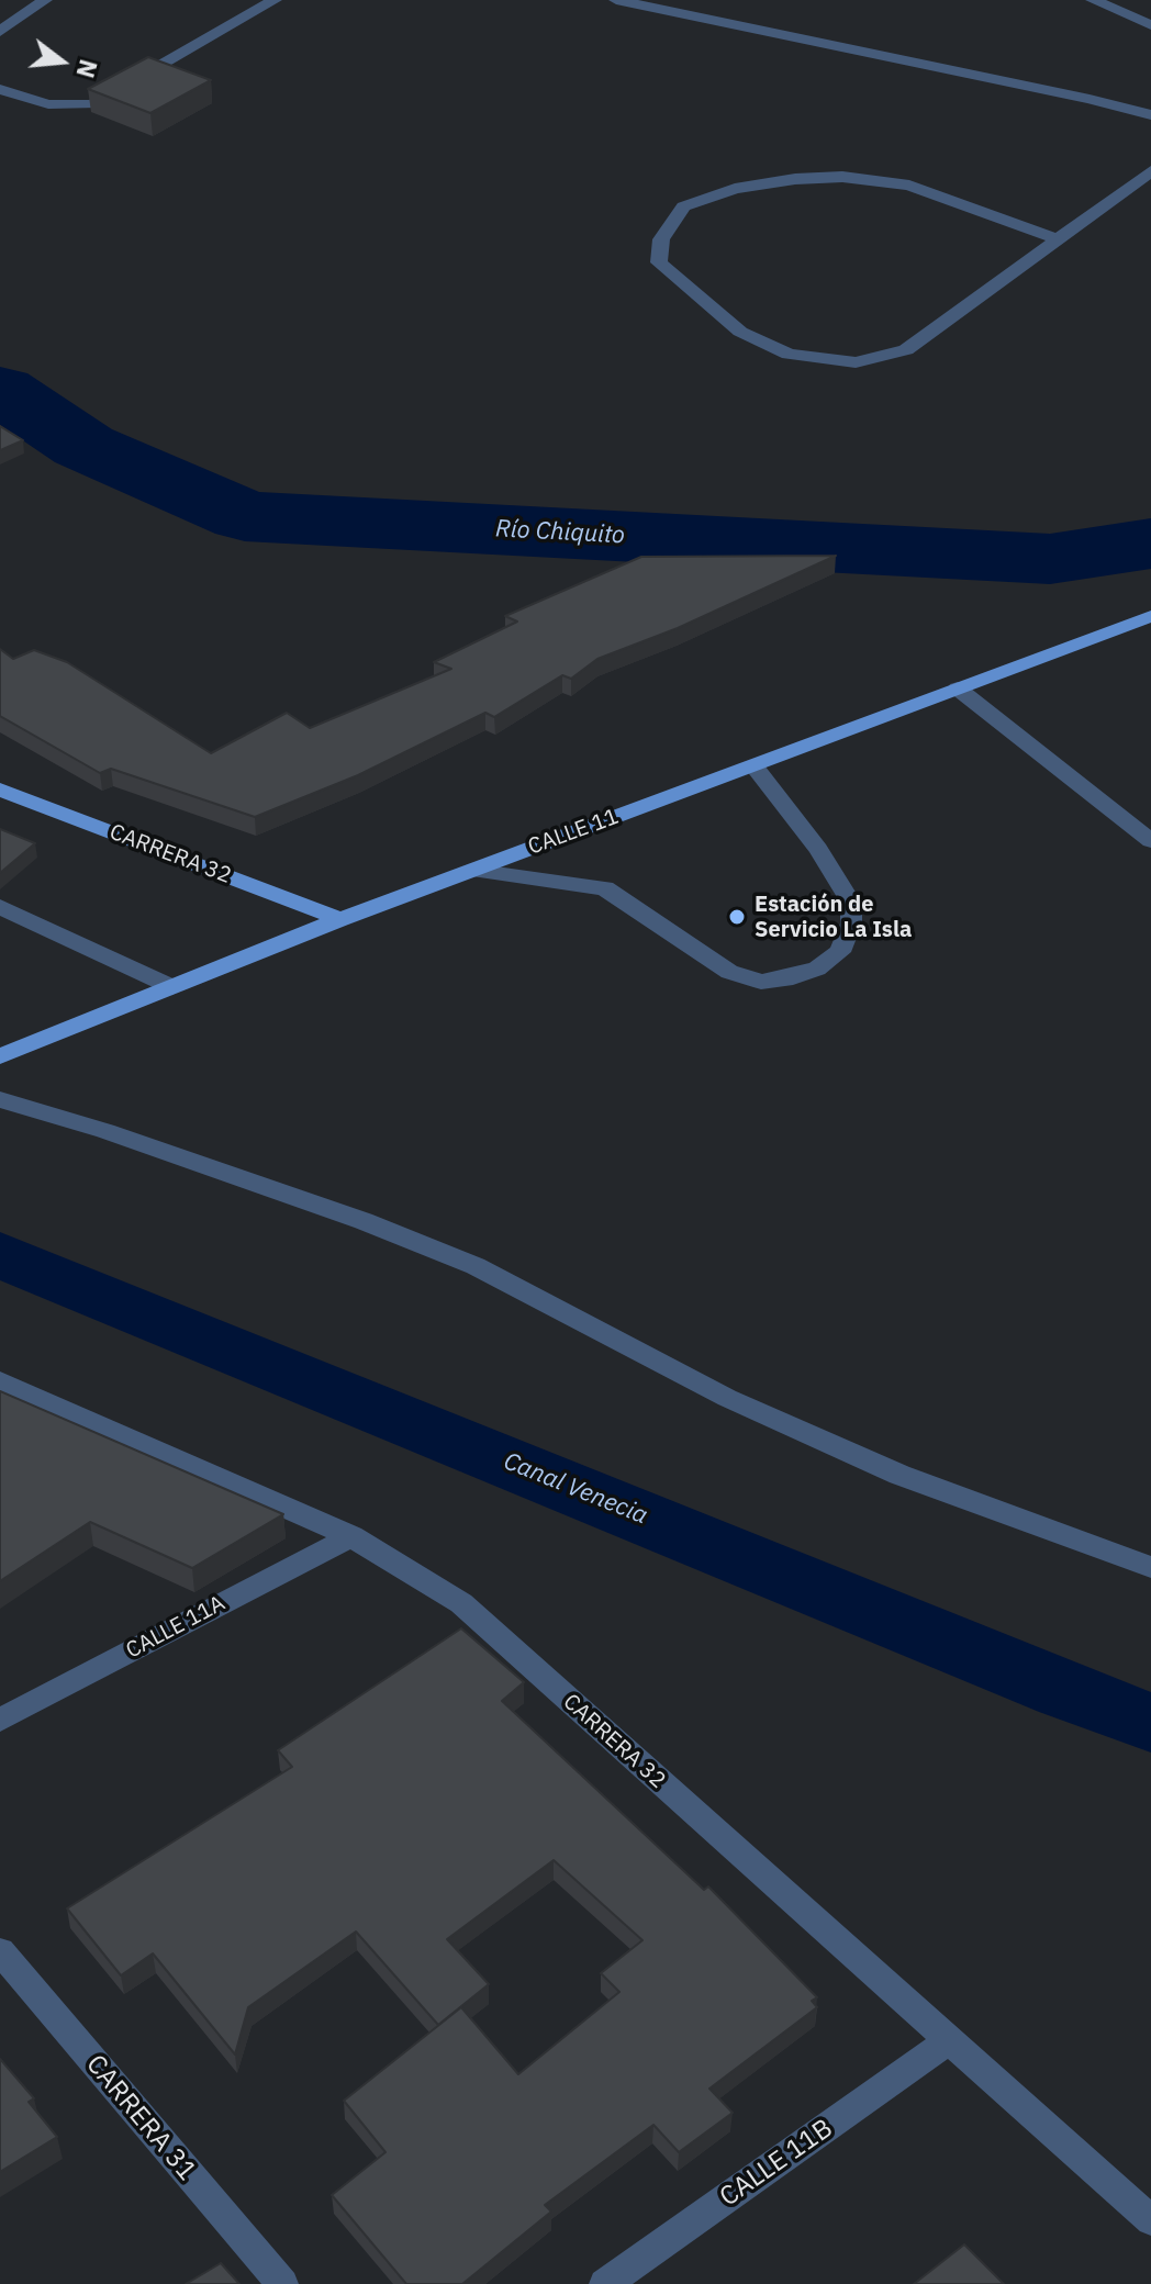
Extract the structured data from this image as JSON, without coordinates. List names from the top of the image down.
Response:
{
  "streets": {
    "main road": ["CALLE 11", "CARRERA 32"],
    "street": ["CALLE 11A", "CARRERA 31", "CALLE 11B"]
  },
  "crossings": [
    ["CALLE 11", "CARRERA 32"],
    ["CARRERA 32", "CALLE 11A"],
    ["CARRERA 32", "CALLE 11B"]
  ],
  "water": ["Río Chiquito", "Canal Venecia"],
  "places": ["Estación de Servicio La Isla"],
  "north": "right"
}
